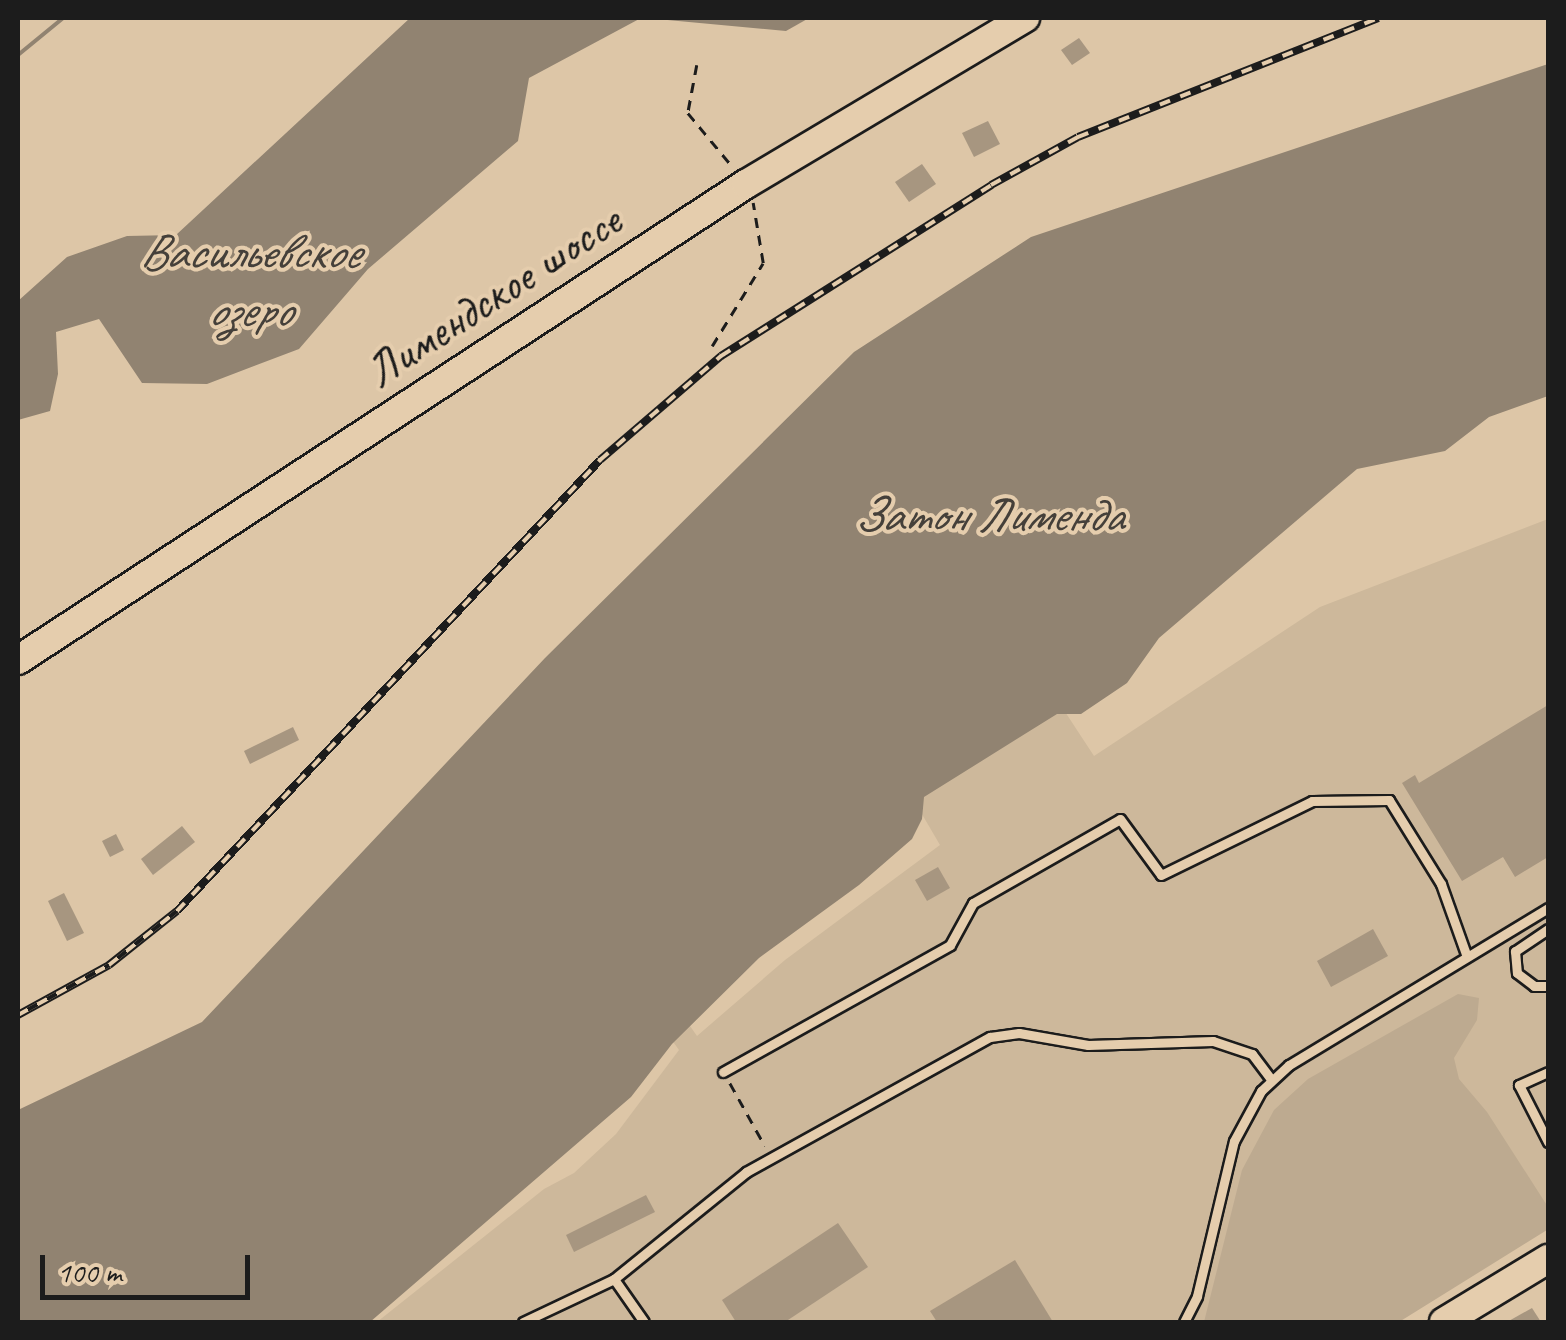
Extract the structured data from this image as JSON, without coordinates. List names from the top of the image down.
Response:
{
  "streets": {
    "main road": ["Лимендское шоссе"]
  },
  "water": ["Васильевское озеро", "Затон Лименда"],
  "scale_bar": "100 m"
}
